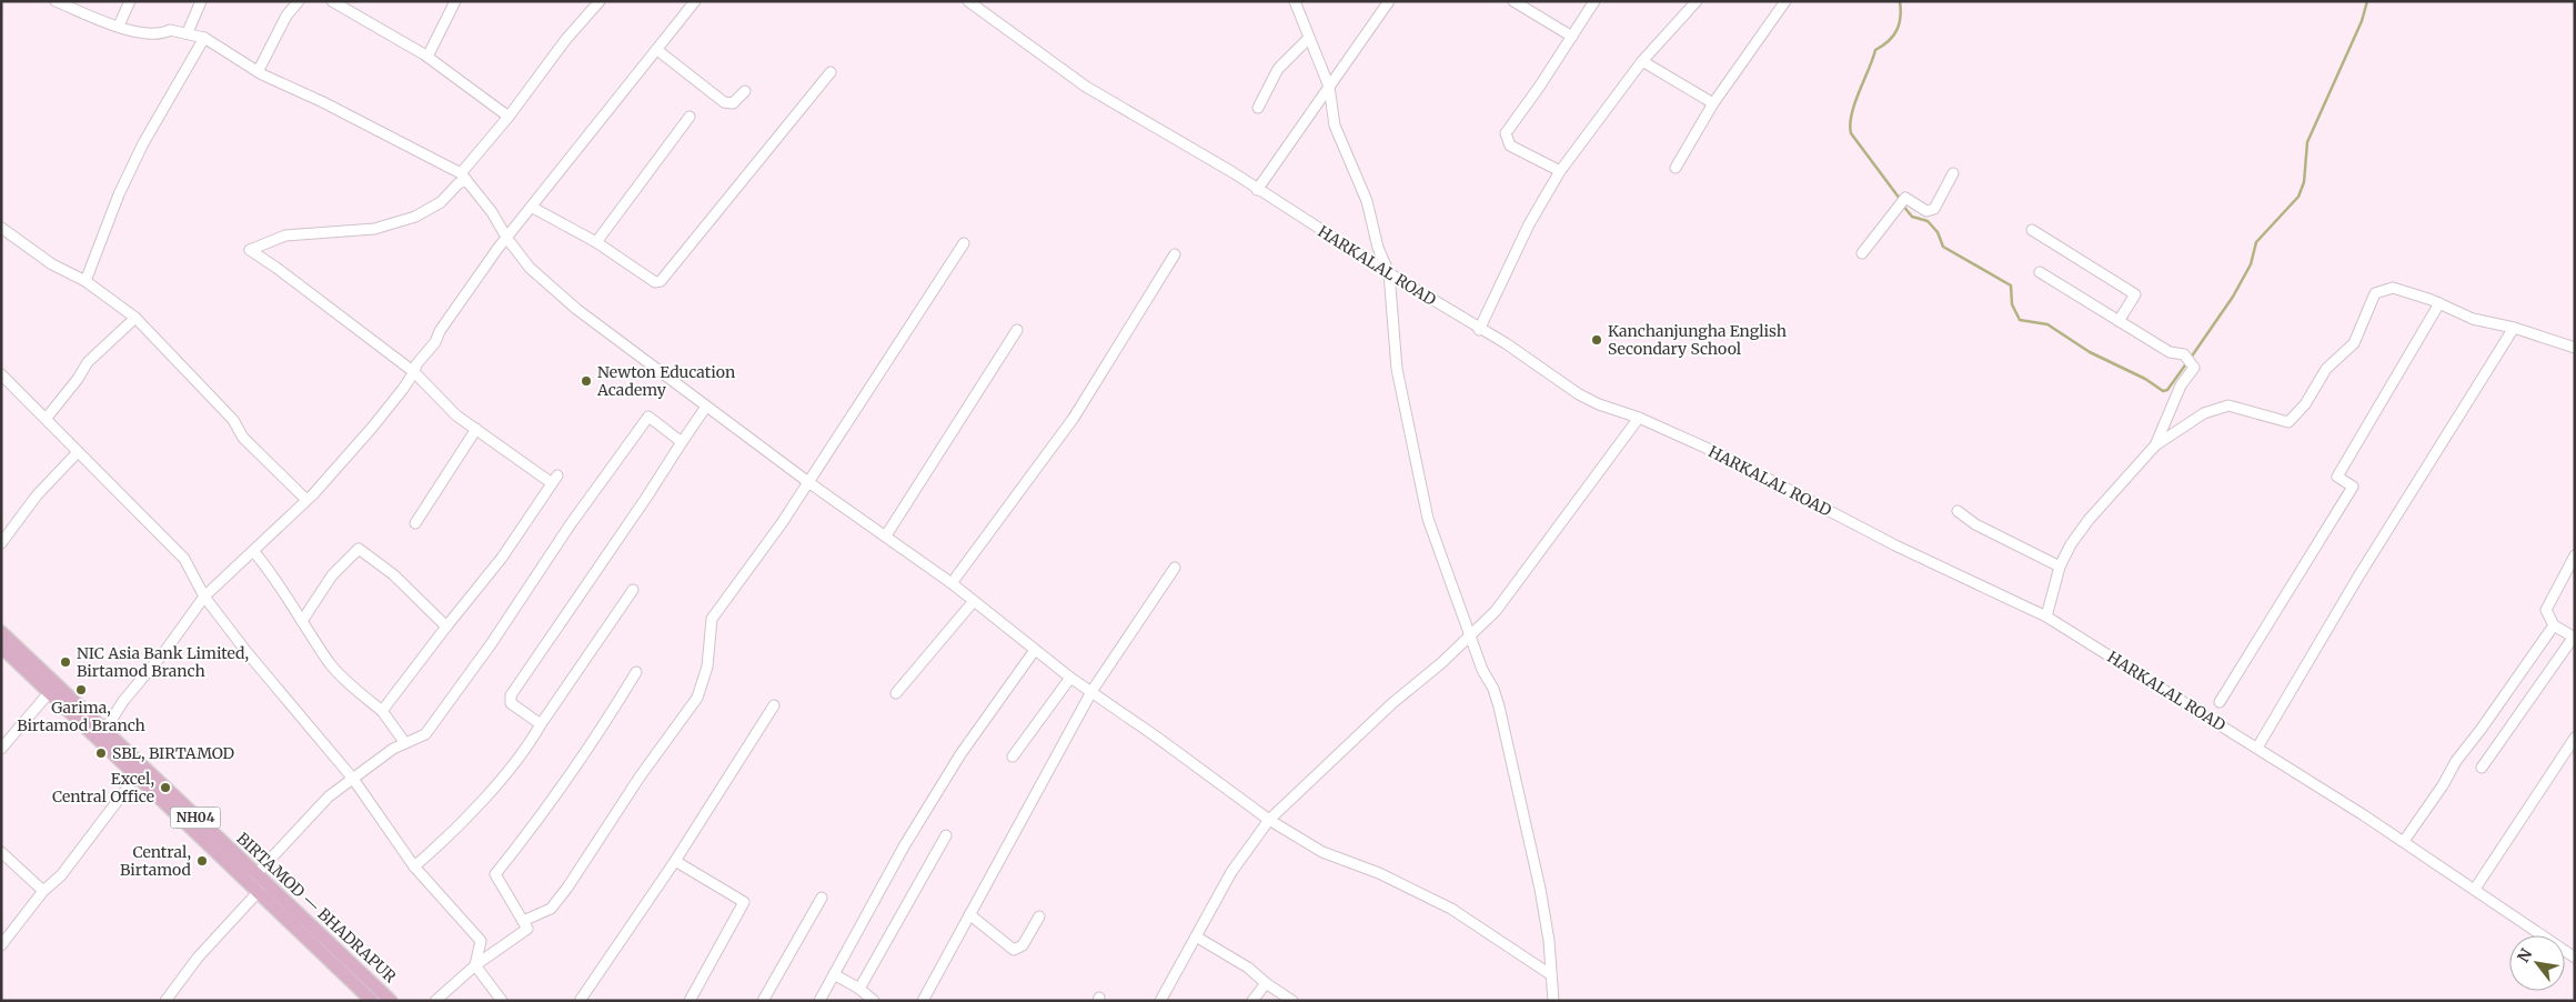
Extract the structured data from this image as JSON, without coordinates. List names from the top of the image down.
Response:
{
  "streets": {
    "main road": ["NH04", "BIRTAMOD — BHADRAPUR"],
    "street": ["HARKALAL ROAD"]
  },
  "places": [
    "Kanchanjungha English Secondary School",
    "Newton Education Academy",
    "NIC Asia Bank Limited, Birtamod Branch",
    "Garima, Birtamod Branch",
    "SBL, BIRTAMOD",
    "Excel, Central Office",
    "Central, Birtamod"
  ],
  "north": "top left"
}
